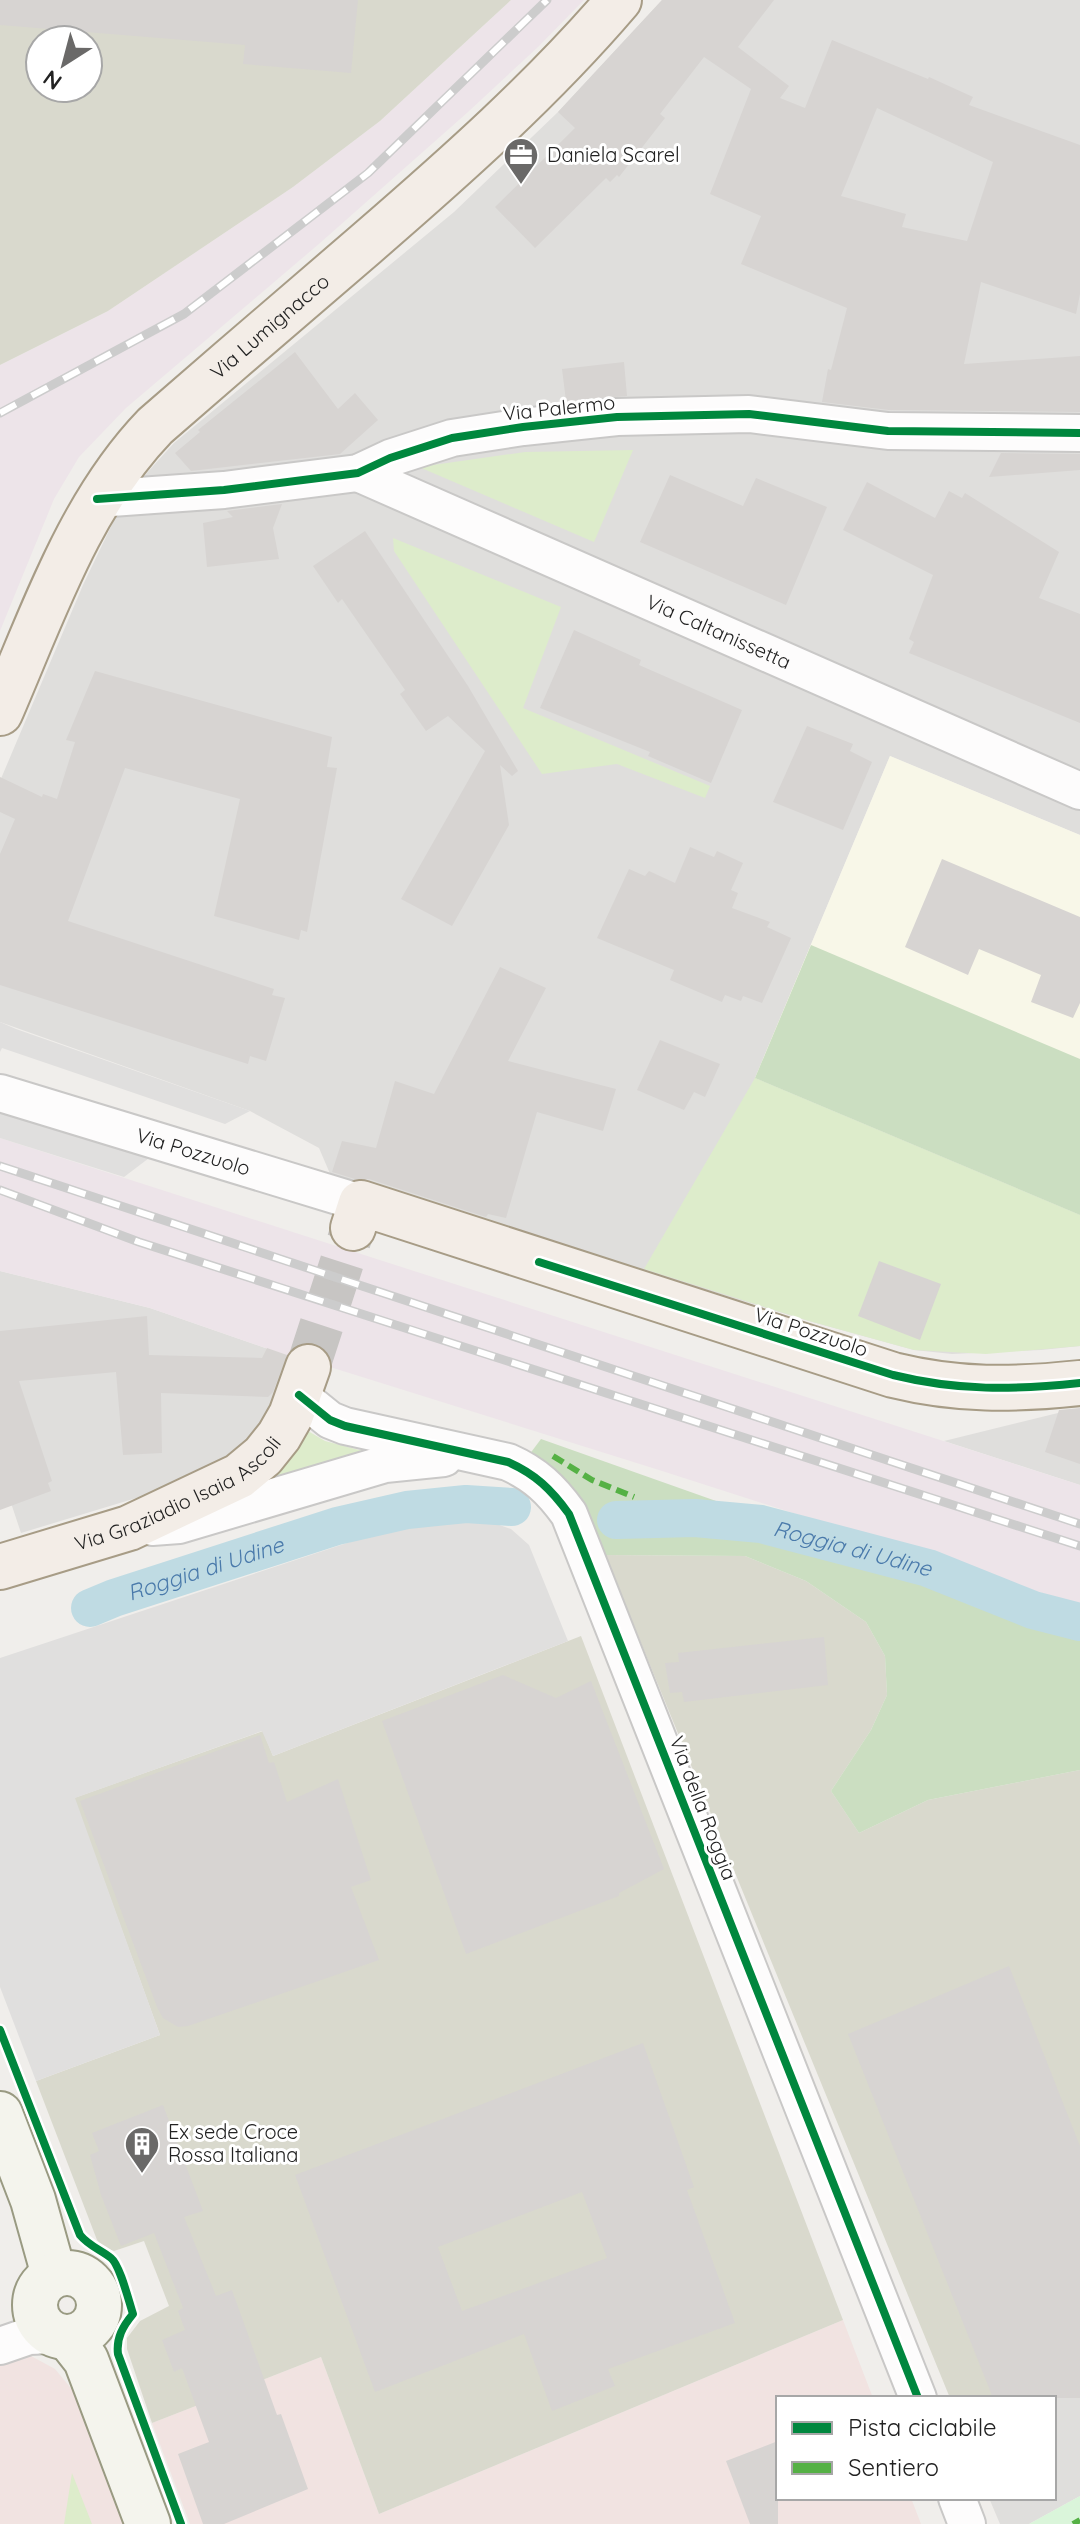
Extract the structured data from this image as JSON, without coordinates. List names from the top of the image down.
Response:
{
  "streets": {
    "main road": ["Via Lumignacco", "Via Pozzuolo", "Via Graziadio Isaia Ascoli"],
    "street": ["Via Palermo", "Via Caltanissetta", "Via della Roggia"]
  },
  "crossings": [
    ["Via Lumignacco", "Via Palermo"],
    ["Via Palermo", "Via Caltanissetta"],
    ["Via Graziadio Isaia Ascoli", "Via della Roggia"]
  ],
  "water": ["Roggia di Udine"],
  "places": {
    "office": ["Daniela Scarel"],
    "building": ["Ex sede Croce Rossa Italiana"]
  },
  "legend": ["Pista ciclabile", "Sentiero"],
  "north": "bottom left"
}
